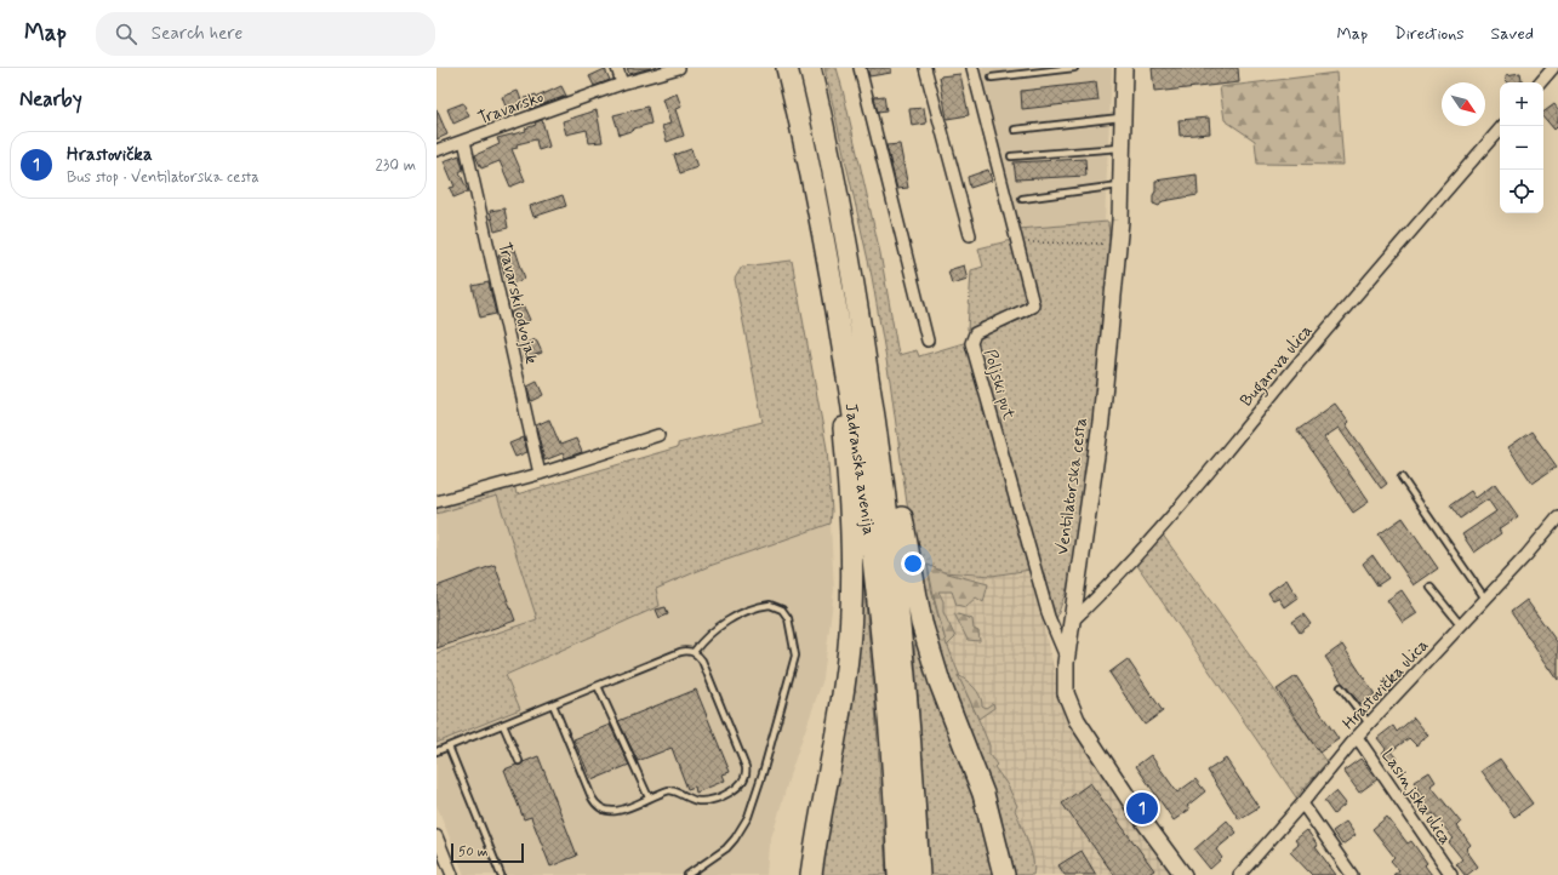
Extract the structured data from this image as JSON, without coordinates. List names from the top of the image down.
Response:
{
  "streets": {
    "highway": ["Jadranska avenija"],
    "main road": ["Ventilatorska cesta"],
    "street": [
      "Travarsko",
      "Travarski odvojak",
      "Bugarova ulica",
      "Poljski put",
      "Hrastovička ulica",
      "Lasinjska ulica"
    ]
  },
  "crossings": [
    ["Travarsko", "Travarski odvojak"],
    ["Bugarova ulica", "Ventilatorska cesta"],
    ["Poljski put", "Ventilatorska cesta"],
    ["Hrastovička ulica", "Lasinjska ulica"]
  ],
  "scale_bar": "50 m",
  "north": "bottom right",
  "page": {
    "header": "Map",
    "search": "Search here",
    "nav": ["Map", "Directions", "Saved"],
    "heading": "Nearby",
    "map_buttons": ["+", "−"],
    "list": [
      {
        "mark": "1",
        "name": "Hrastovička",
        "note": "Bus stop · Ventilatorska cesta",
        "value": "230 m"
      }
    ],
    "pins": "1",
    "scale": "50 m"
  }
}
